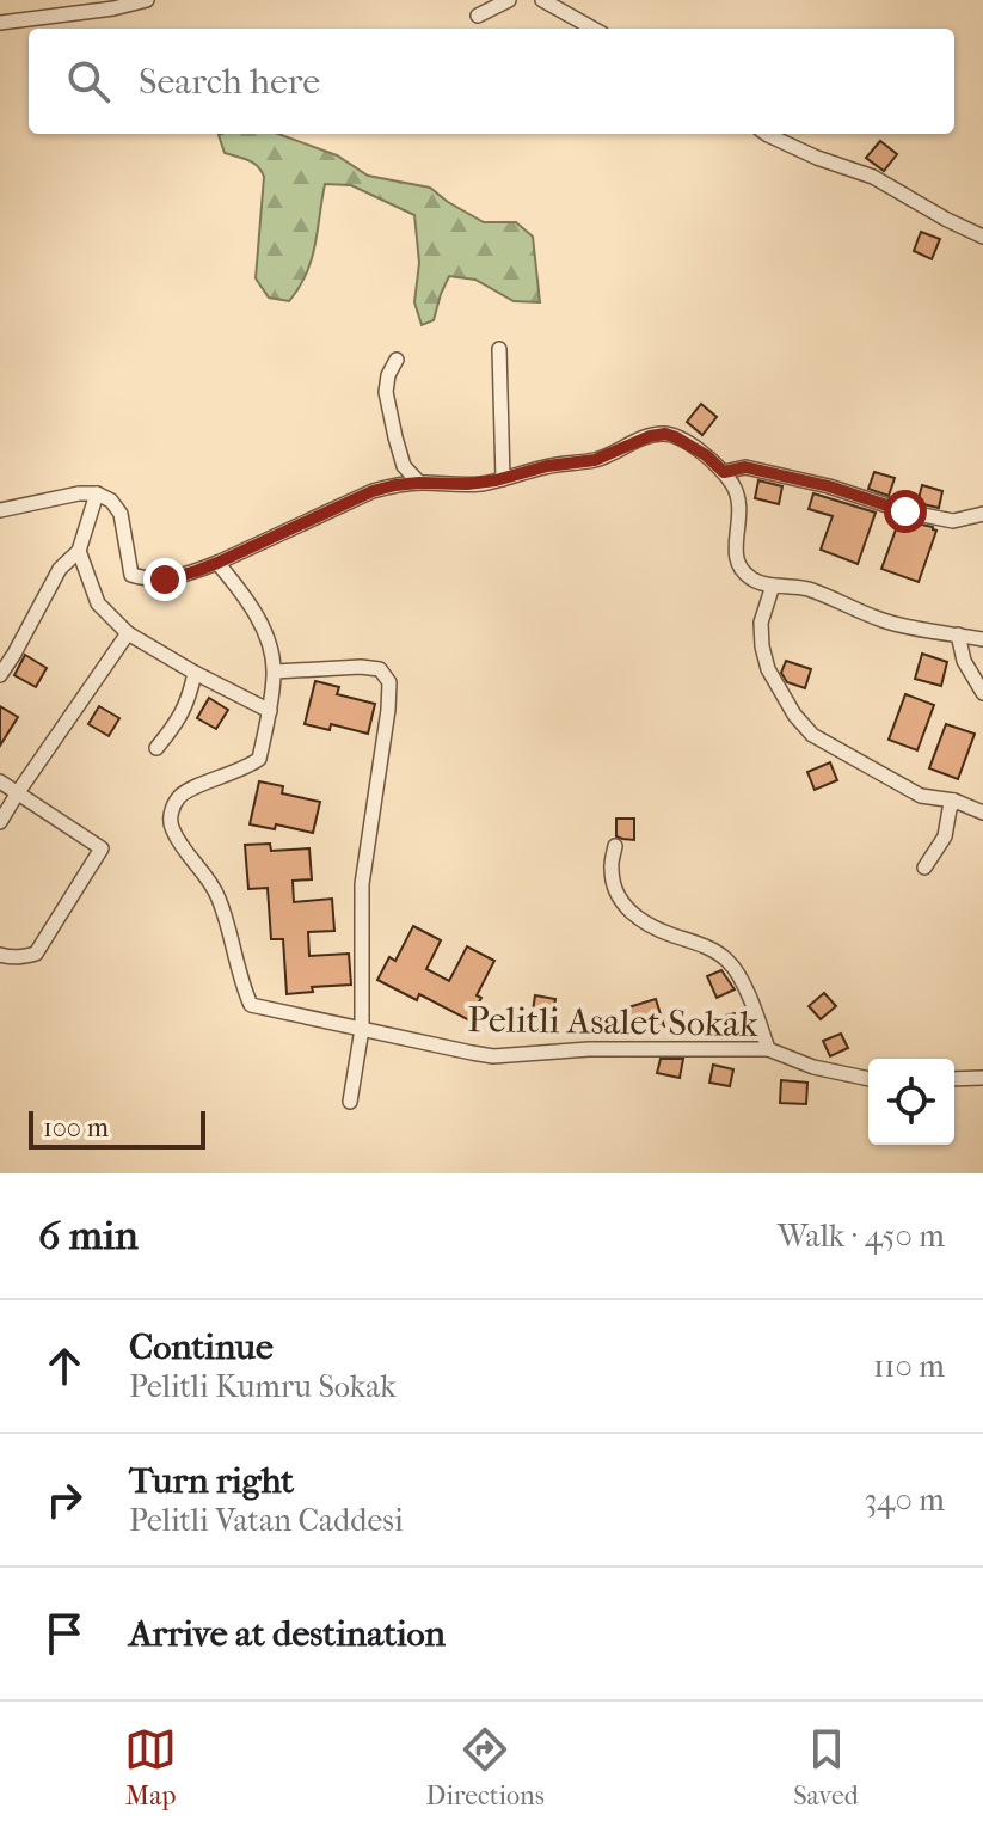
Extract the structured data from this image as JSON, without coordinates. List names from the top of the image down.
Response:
{
  "streets": {
    "street": ["Pelitli Asalet Sokak"]
  },
  "scale_bar": "100 m",
  "page": {
    "search": "Search here",
    "scale": "100 m",
    "heading": ["6 min", "Walk · 450 m"],
    "list": [
      ["Continue", "Pelitli Kumru Sokak", "110 m"],
      ["Turn right", "Pelitli Vatan Caddesi", "340 m"],
      "Arrive at destination"
    ],
    "nav": ["Map", "Directions", "Saved"]
  }
}
